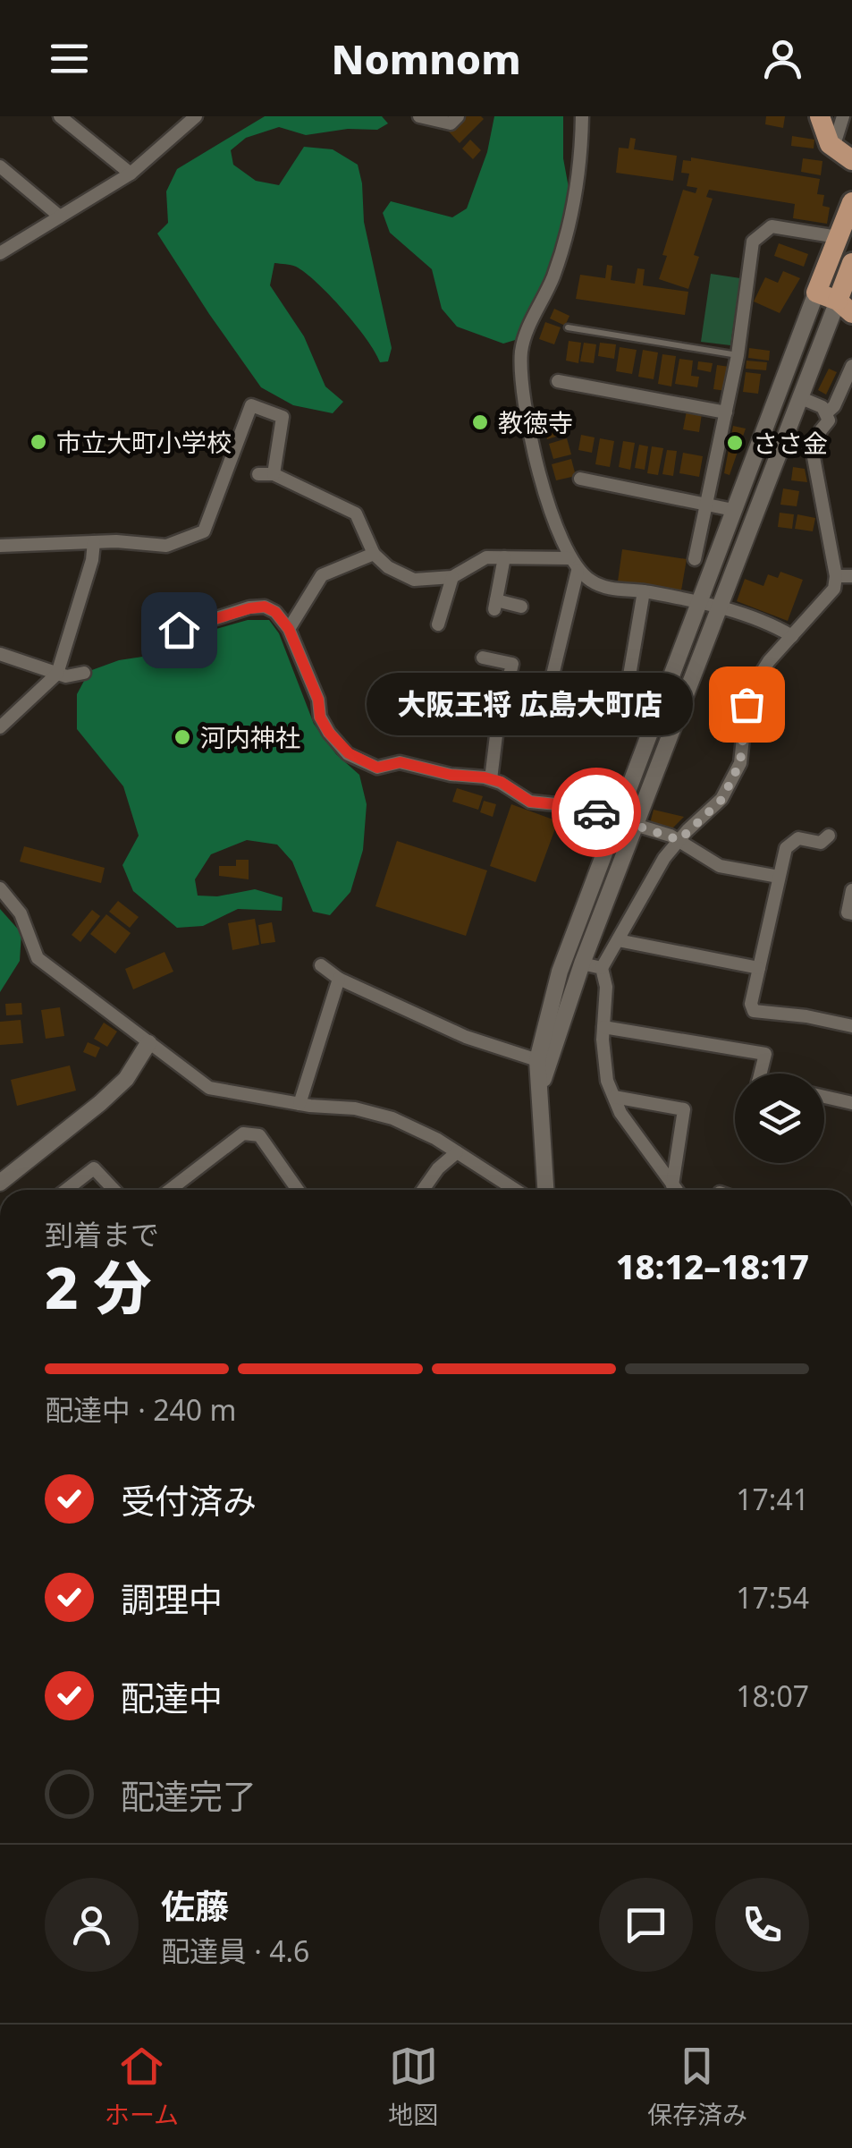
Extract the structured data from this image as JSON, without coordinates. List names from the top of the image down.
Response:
{
  "places": [
    "教徳寺",
    "市立大町小学校",
    "ささ金",
    "大阪王将 広島大町店",
    "河内神社"
  ],
  "page": {
    "header": "Nomnom",
    "bubble": "大阪王将 広島大町店",
    "heading": ["2 分", "到着まで", "18:12–18:17"],
    "panel": ["佐藤", "配達員 · 4.6"],
    "bar": "配達中 · 240 m",
    "list": [
      ["受付済み", "17:41"],
      ["調理中", "17:54"],
      ["配達中", "18:07"],
      "配達完了"
    ],
    "tabs": ["ホーム", "地図", "保存済み"]
  }
}
